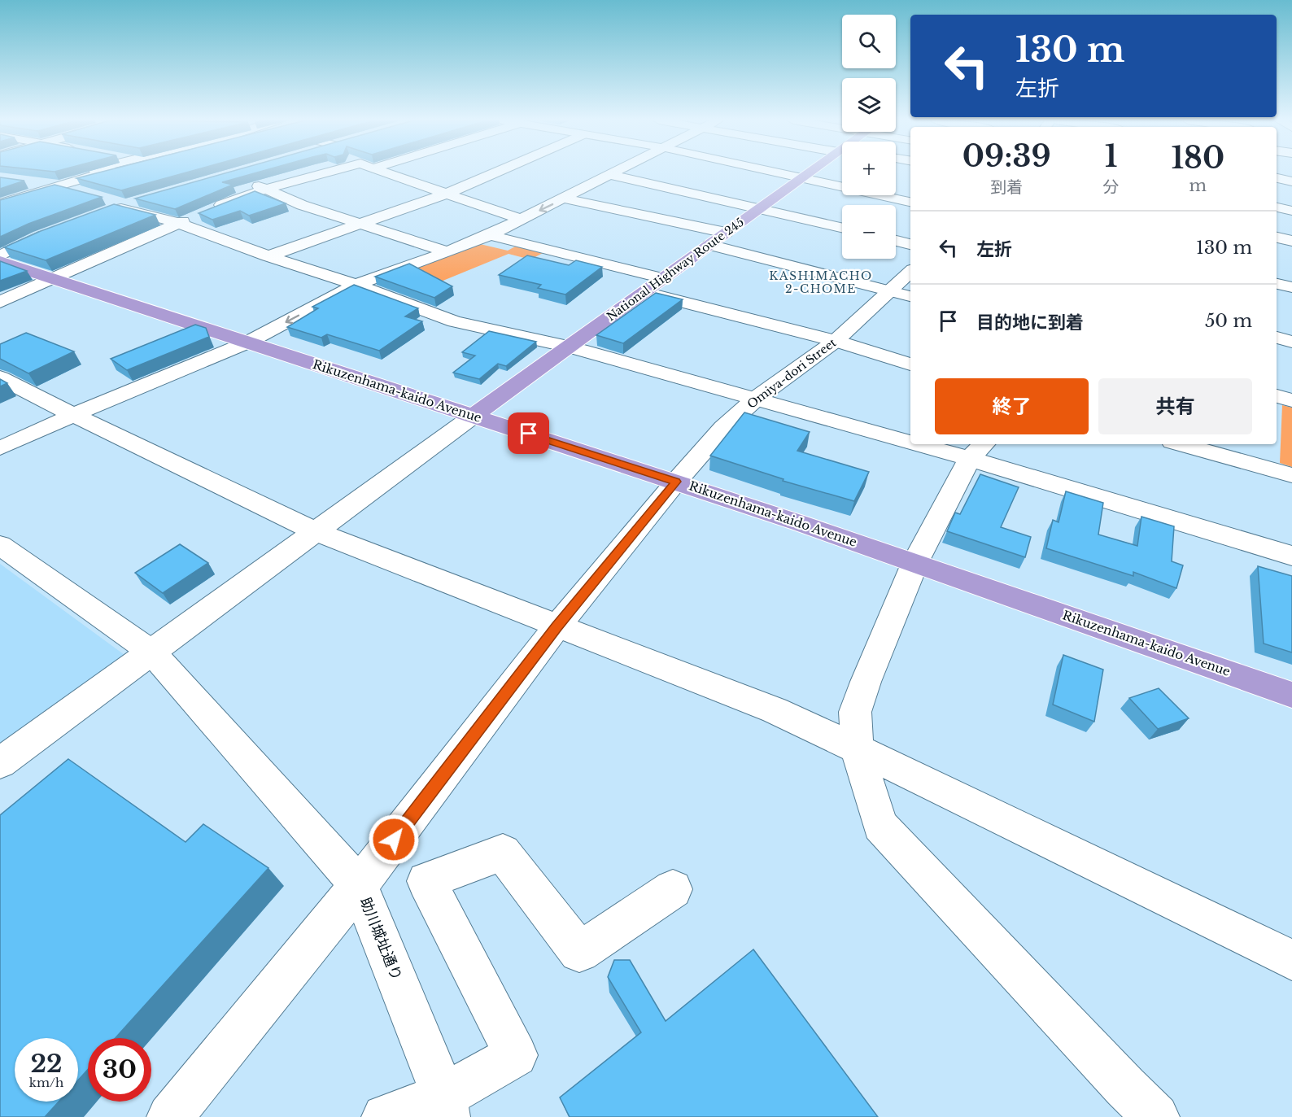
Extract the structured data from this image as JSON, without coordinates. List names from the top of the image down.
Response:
{
  "streets": {
    "highway": ["National Highway Route 245", "Rikuzenhama-kaido Avenue"],
    "street": ["Omiya-dori Street", "助川城址通り"]
  },
  "crossings": [
    ["National Highway Route 245", "Rikuzenhama-kaido Avenue"],
    ["Omiya-dori Street", "Rikuzenhama-kaido Avenue"],
    ["Omiya-dori Street", "助川城址通り"],
    ["Rikuzenhama-kaido Avenue", "助川城址通り"]
  ],
  "districts": ["KASHIMACHO 2-CHOME"],
  "page": {
    "map_buttons": ["+", "−"],
    "turn": ["130 m", "左折"],
    "eta": [
      "09:39",
      "到着",
      "1",
      "分",
      "180",
      "m"
    ],
    "list": [
      {
        "name": "左折",
        "value": "130 m"
      },
      {
        "name": "目的地に到着",
        "value": "50 m"
      }
    ],
    "buttons": ["終了", "共有"],
    "speed": "22 km/h",
    "limit": "30"
  }
}
